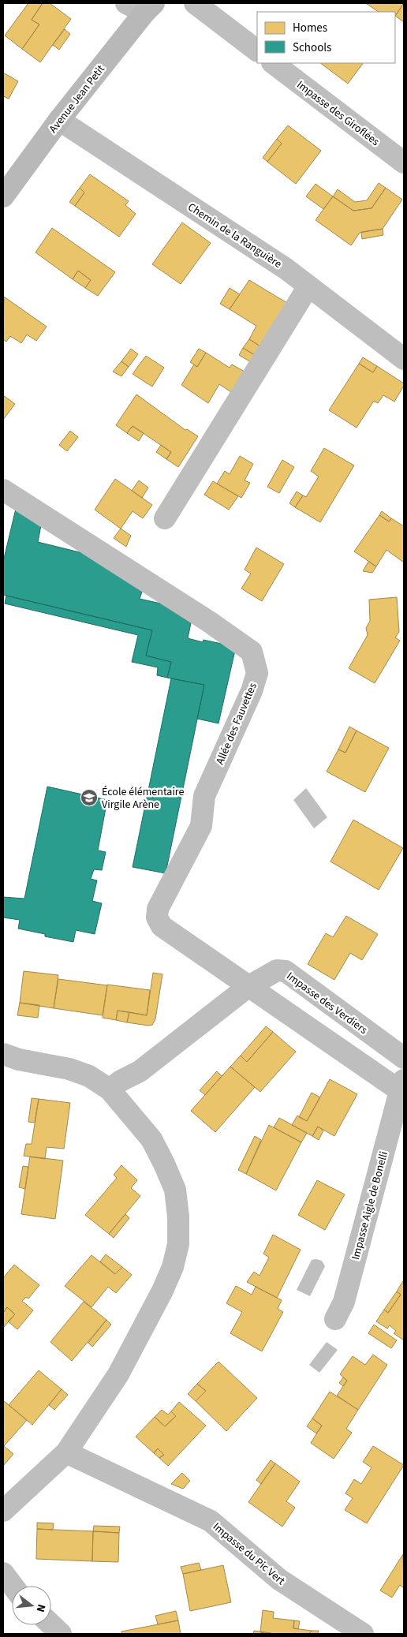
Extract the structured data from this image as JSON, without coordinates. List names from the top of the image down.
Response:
{
  "streets": {
    "street": [
      "Avenue Jean Petit",
      "Impasse des Giroflées",
      "Chemin de la Ranguière",
      "Allée des Fauvettes",
      "Impasse des Verdiers",
      "Impasse Aigle de Bonelli",
      "Impasse du Pic Vert"
    ]
  },
  "crossings": [
    ["Avenue Jean Petit", "Chemin de la Ranguière"],
    ["Allée des Fauvettes", "Impasse des Verdiers"]
  ],
  "places": {
    "school or university": ["École élémentaire Virgile Arène"]
  },
  "legend": ["Homes", "Schools"],
  "north": "right"
}
